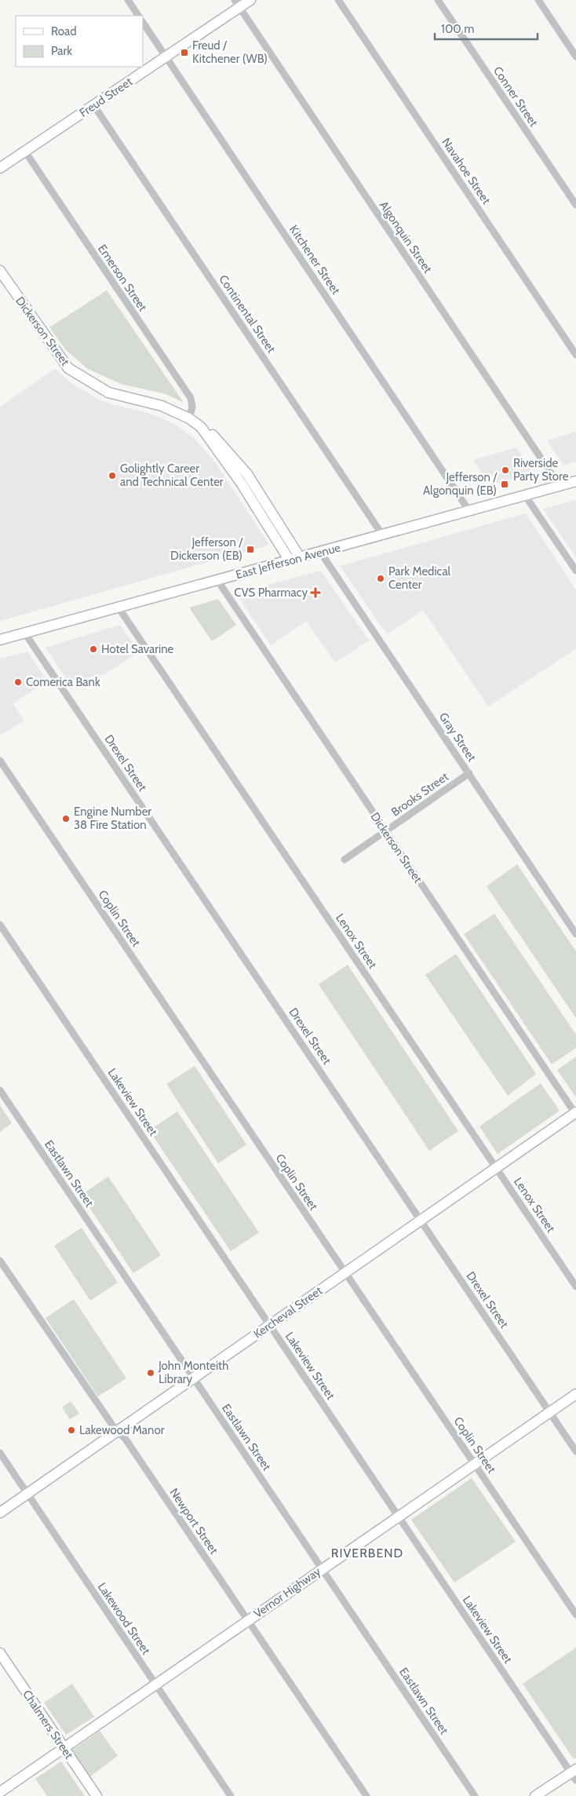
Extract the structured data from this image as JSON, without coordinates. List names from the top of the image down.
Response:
{
  "streets": {
    "street": [
      "Conner Street",
      "Freud Street",
      "Navahoe Street",
      "Algonquin Street",
      "Kitchener Street",
      "Emerson Street",
      "Continental Street",
      "Dickerson Street",
      "East Jefferson Avenue",
      "Gray Street",
      "Drexel Street",
      "Brooks Street",
      "Coplin Street",
      "Lenox Street",
      "Lakeview Street",
      "Eastlawn Street",
      "Kercheval Street",
      "Newport Street",
      "Vernor Highway",
      "Lakewood Street",
      "Chalmers Street"
    ]
  },
  "crossings": [
    ["Freud Street", "Algonquin Street"],
    ["Freud Street", "Kitchener Street"],
    ["Freud Street", "Emerson Street"],
    ["Freud Street", "Continental Street"],
    ["Algonquin Street", "East Jefferson Avenue"],
    ["Kitchener Street", "East Jefferson Avenue"],
    ["Emerson Street", "Dickerson Street"],
    ["Continental Street", "East Jefferson Avenue"],
    ["Dickerson Street", "East Jefferson Avenue"],
    ["Dickerson Street", "Brooks Street"],
    ["Dickerson Street", "Kercheval Street"],
    ["East Jefferson Avenue", "Gray Street"],
    ["East Jefferson Avenue", "Drexel Street"],
    ["East Jefferson Avenue", "Lenox Street"],
    ["Gray Street", "Brooks Street"],
    ["Drexel Street", "Kercheval Street"],
    ["Drexel Street", "Vernor Highway"],
    ["Coplin Street", "Kercheval Street"],
    ["Coplin Street", "Vernor Highway"],
    ["Lenox Street", "Kercheval Street"],
    ["Lakeview Street", "Kercheval Street"],
    ["Lakeview Street", "Vernor Highway"],
    ["Eastlawn Street", "Kercheval Street"],
    ["Eastlawn Street", "Vernor Highway"],
    ["Kercheval Street", "Newport Street"],
    ["Kercheval Street", "Lakewood Street"],
    ["Newport Street", "Vernor Highway"],
    ["Vernor Highway", "Lakewood Street"],
    ["Vernor Highway", "Chalmers Street"]
  ],
  "districts": ["RIVERBEND"],
  "places": {
    "transit": ["Freud / Kitchener (WB)", "Jefferson / Algonquin (EB)", "Jefferson / Dickerson (EB)"],
    "other": [
      "Riverside Party Store",
      "Golightly Career and Technical Center",
      "Park Medical Center",
      "Hotel Savarine",
      "Comerica Bank",
      "Engine Number 38 Fire Station",
      "John Monteith Library",
      "Lakewood Manor"
    ],
    "health": ["CVS Pharmacy"]
  },
  "legend": ["Road", "Park"],
  "scale_bar": "100 m"
}
